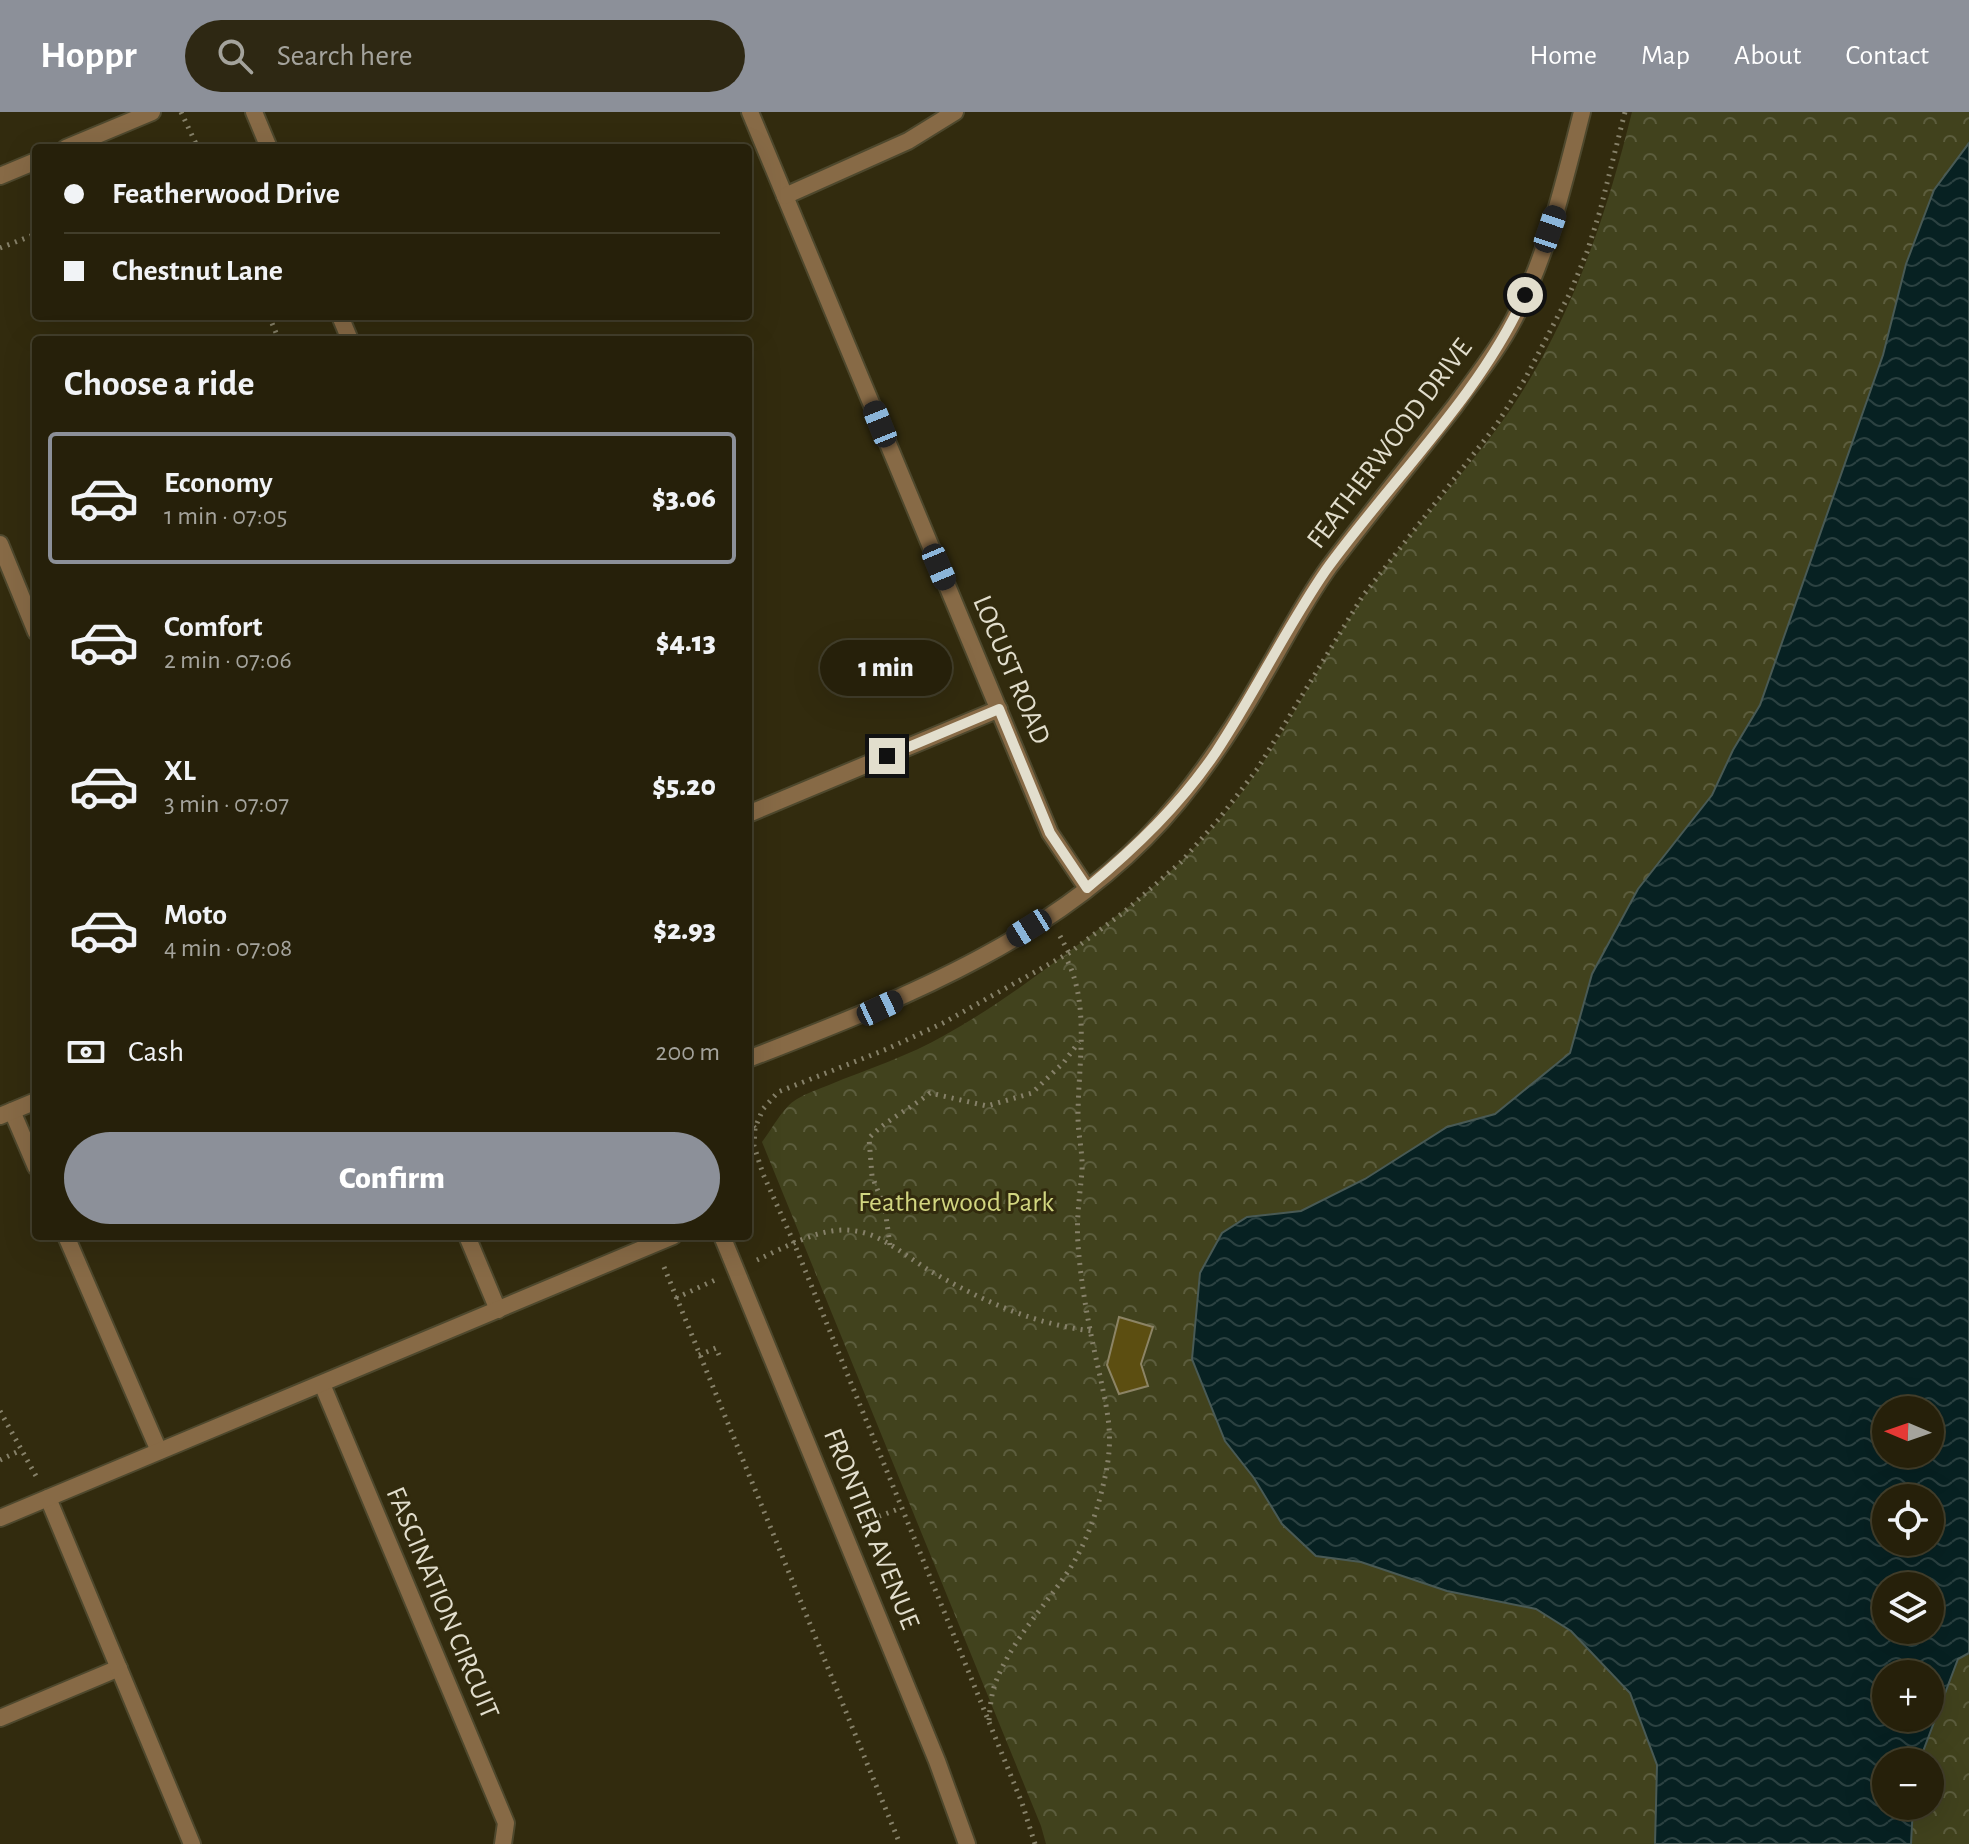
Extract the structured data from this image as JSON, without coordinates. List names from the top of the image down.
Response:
{
  "streets": {
    "street": [
      "FEATHERWOOD DRIVE",
      "LOCUST ROAD",
      "FRONTIER AVENUE",
      "FASCINATION CIRCUIT"
    ]
  },
  "crossings": [
    ["FEATHERWOOD DRIVE", "LOCUST ROAD"]
  ],
  "parks": ["Featherwood Park"],
  "north": "left",
  "page": {
    "header": "Hoppr",
    "search": "Search here",
    "nav": [
      "Home",
      "Map",
      "About",
      "Contact"
    ],
    "banner": ["Featherwood Drive", "Chestnut Lane"],
    "heading": "Choose a ride",
    "list": [
      {
        "name": "Economy",
        "note": "1 min · 07:05",
        "value": "$3.06"
      },
      {
        "name": "Comfort",
        "note": "2 min · 07:06",
        "value": "$4.13"
      },
      {
        "name": "XL",
        "note": "3 min · 07:07",
        "value": "$5.20"
      },
      {
        "name": "Moto",
        "note": "4 min · 07:08",
        "value": "$2.93"
      }
    ],
    "bubble": "1 min",
    "pay": ["Cash", "200 m"],
    "buttons": "Confirm",
    "map_buttons": ["+", "−"]
  }
}
